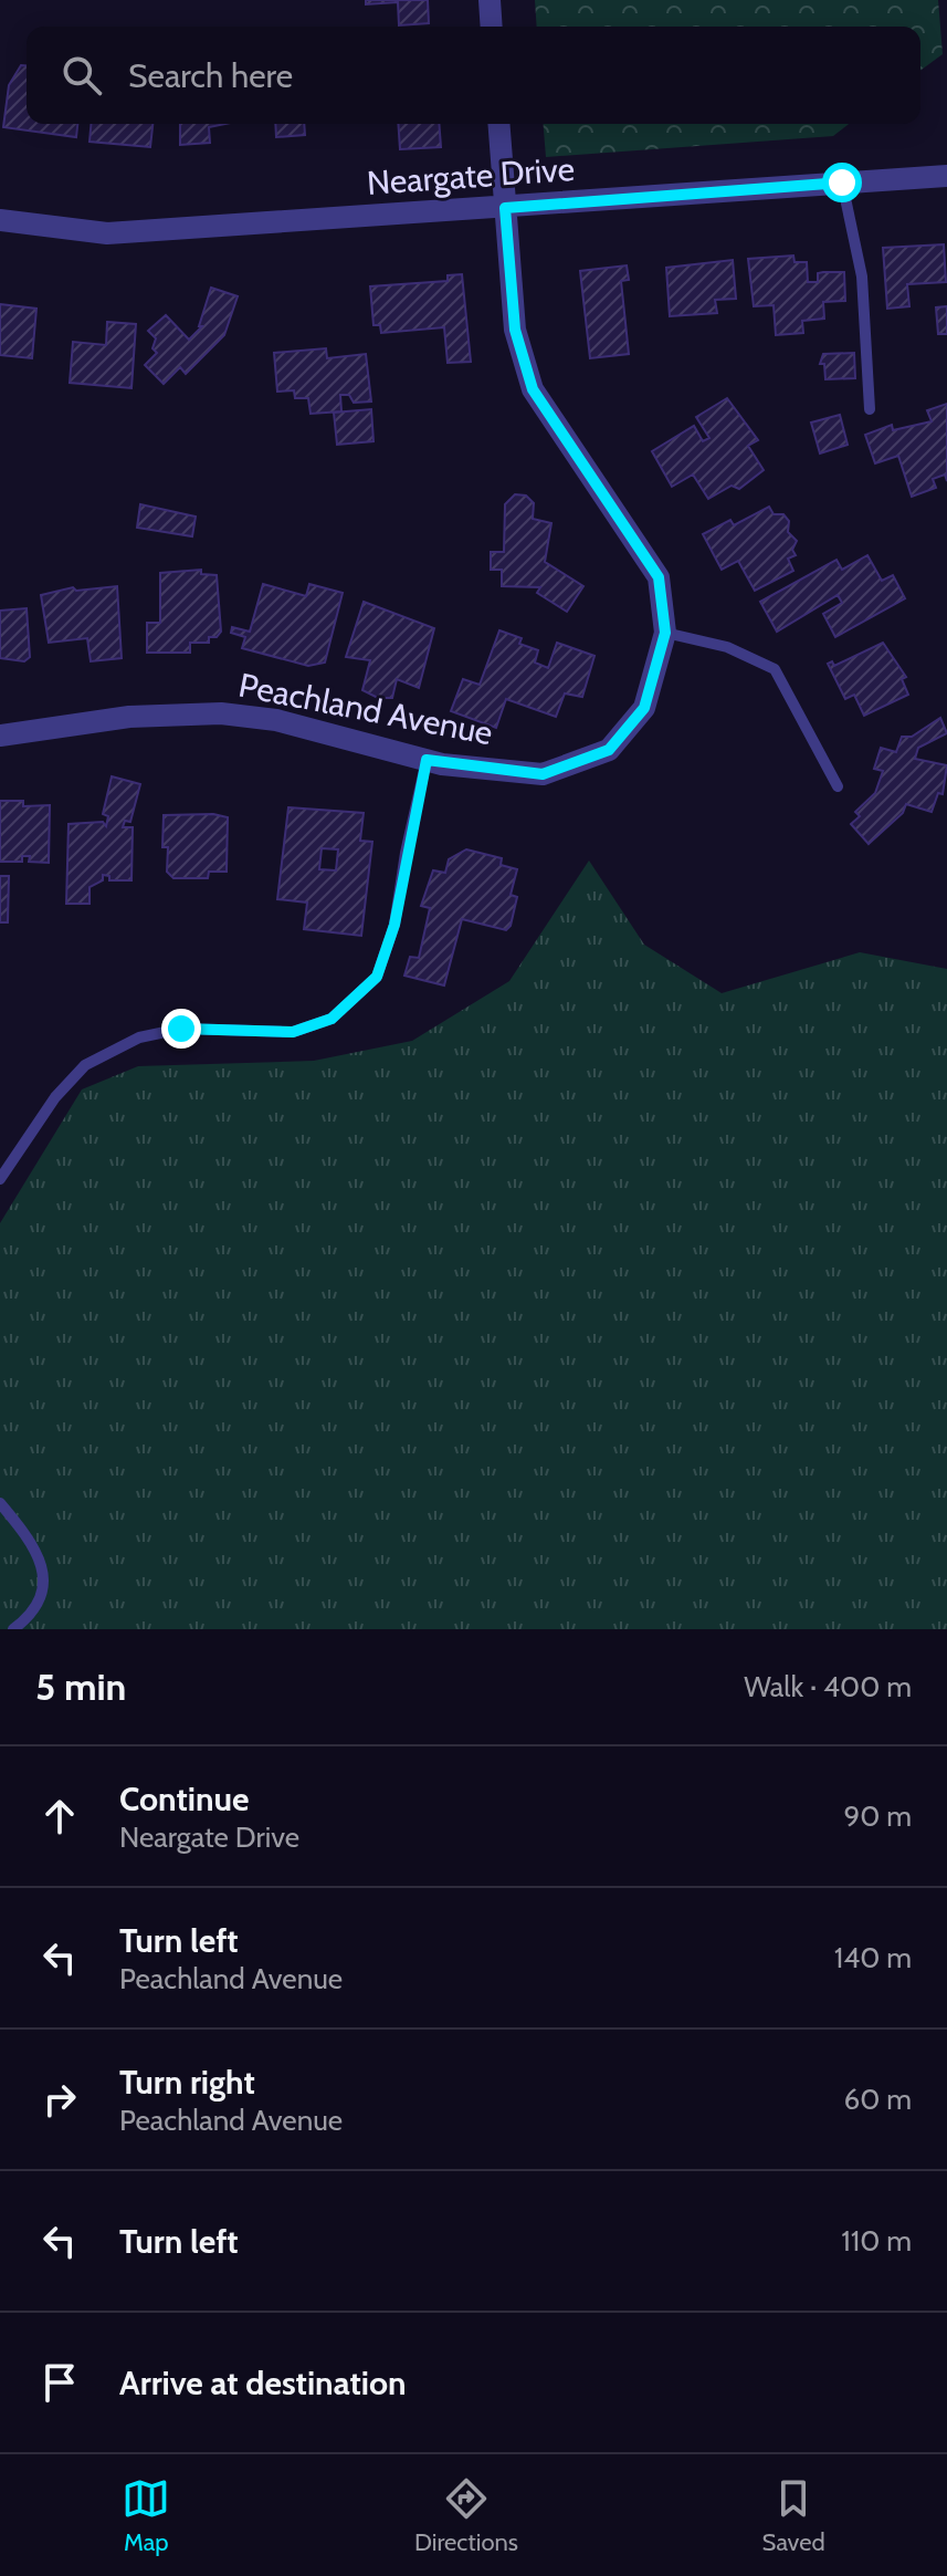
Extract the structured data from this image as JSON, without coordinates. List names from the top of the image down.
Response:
{
  "streets": {
    "street": ["Neargate Drive", "Peachland Avenue"]
  },
  "crossings": [
    ["Neargate Drive", "Peachland Avenue"]
  ],
  "page": {
    "search": "Search here",
    "heading": ["5 min", "Walk · 400 m"],
    "list": [
      ["Continue", "Neargate Drive", "90 m"],
      ["Turn left", "Peachland Avenue", "140 m"],
      ["Turn right", "Peachland Avenue", "60 m"],
      ["Turn left", "110 m"],
      "Arrive at destination"
    ],
    "nav": ["Map", "Directions", "Saved"]
  }
}
